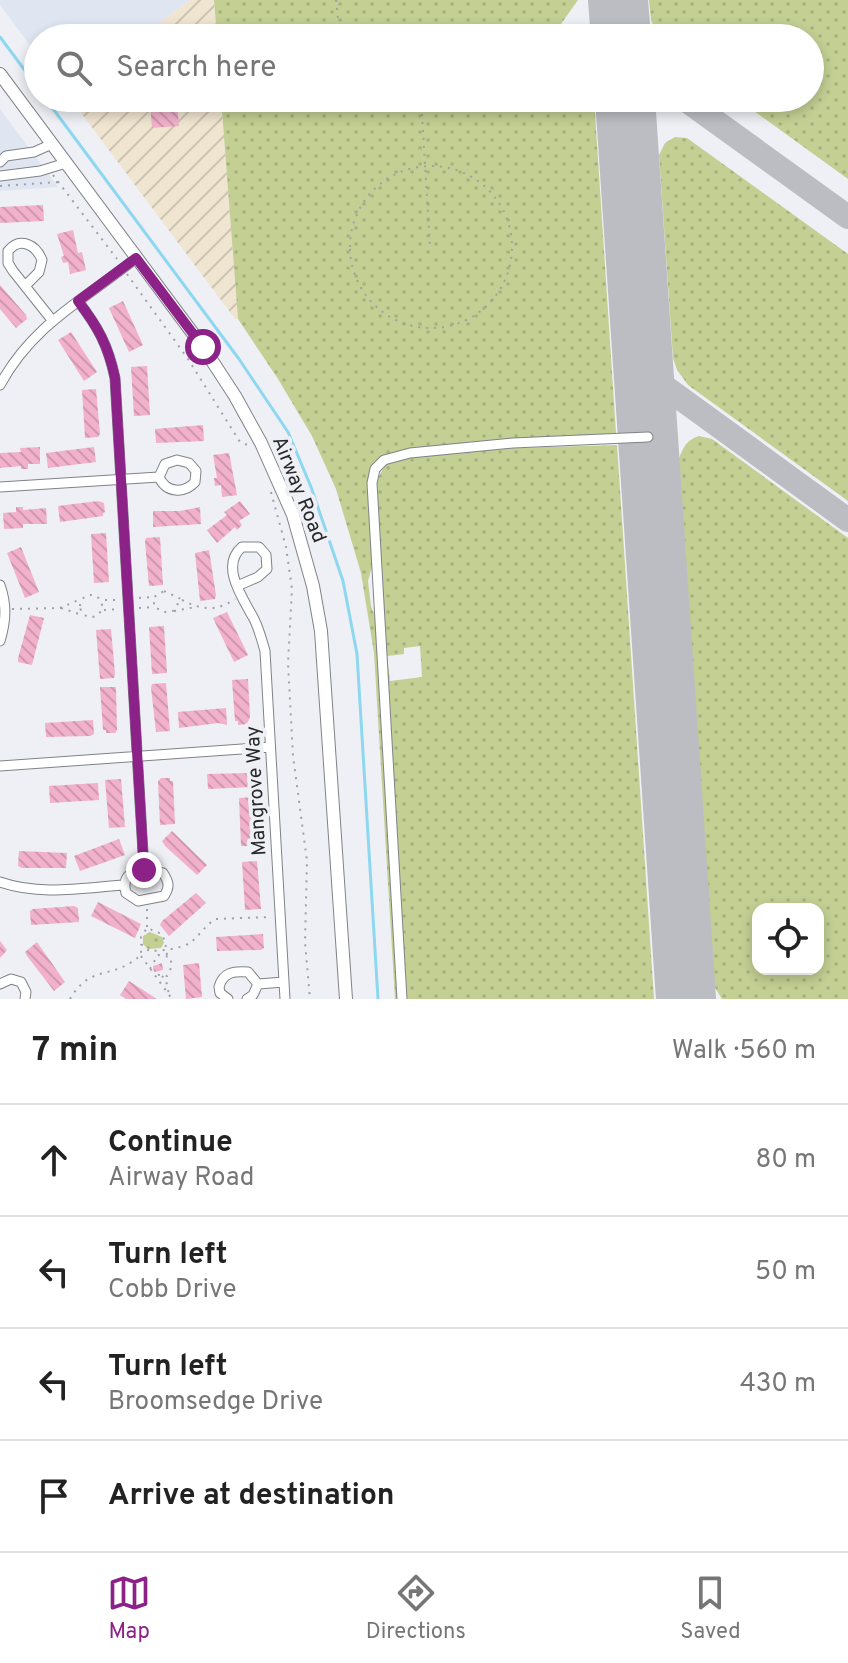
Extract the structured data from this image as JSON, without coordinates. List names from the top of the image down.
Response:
{
  "streets": {
    "main road": ["Airway Road"],
    "street": ["Mangrove Way"]
  },
  "page": {
    "search": "Search here",
    "heading": ["7 min", "Walk · 560 m"],
    "list": [
      ["Continue", "Airway Road", "80 m"],
      ["Turn left", "Cobb Drive", "50 m"],
      ["Turn left", "Broomsedge Drive", "430 m"],
      "Arrive at destination"
    ],
    "nav": ["Map", "Directions", "Saved"]
  }
}
